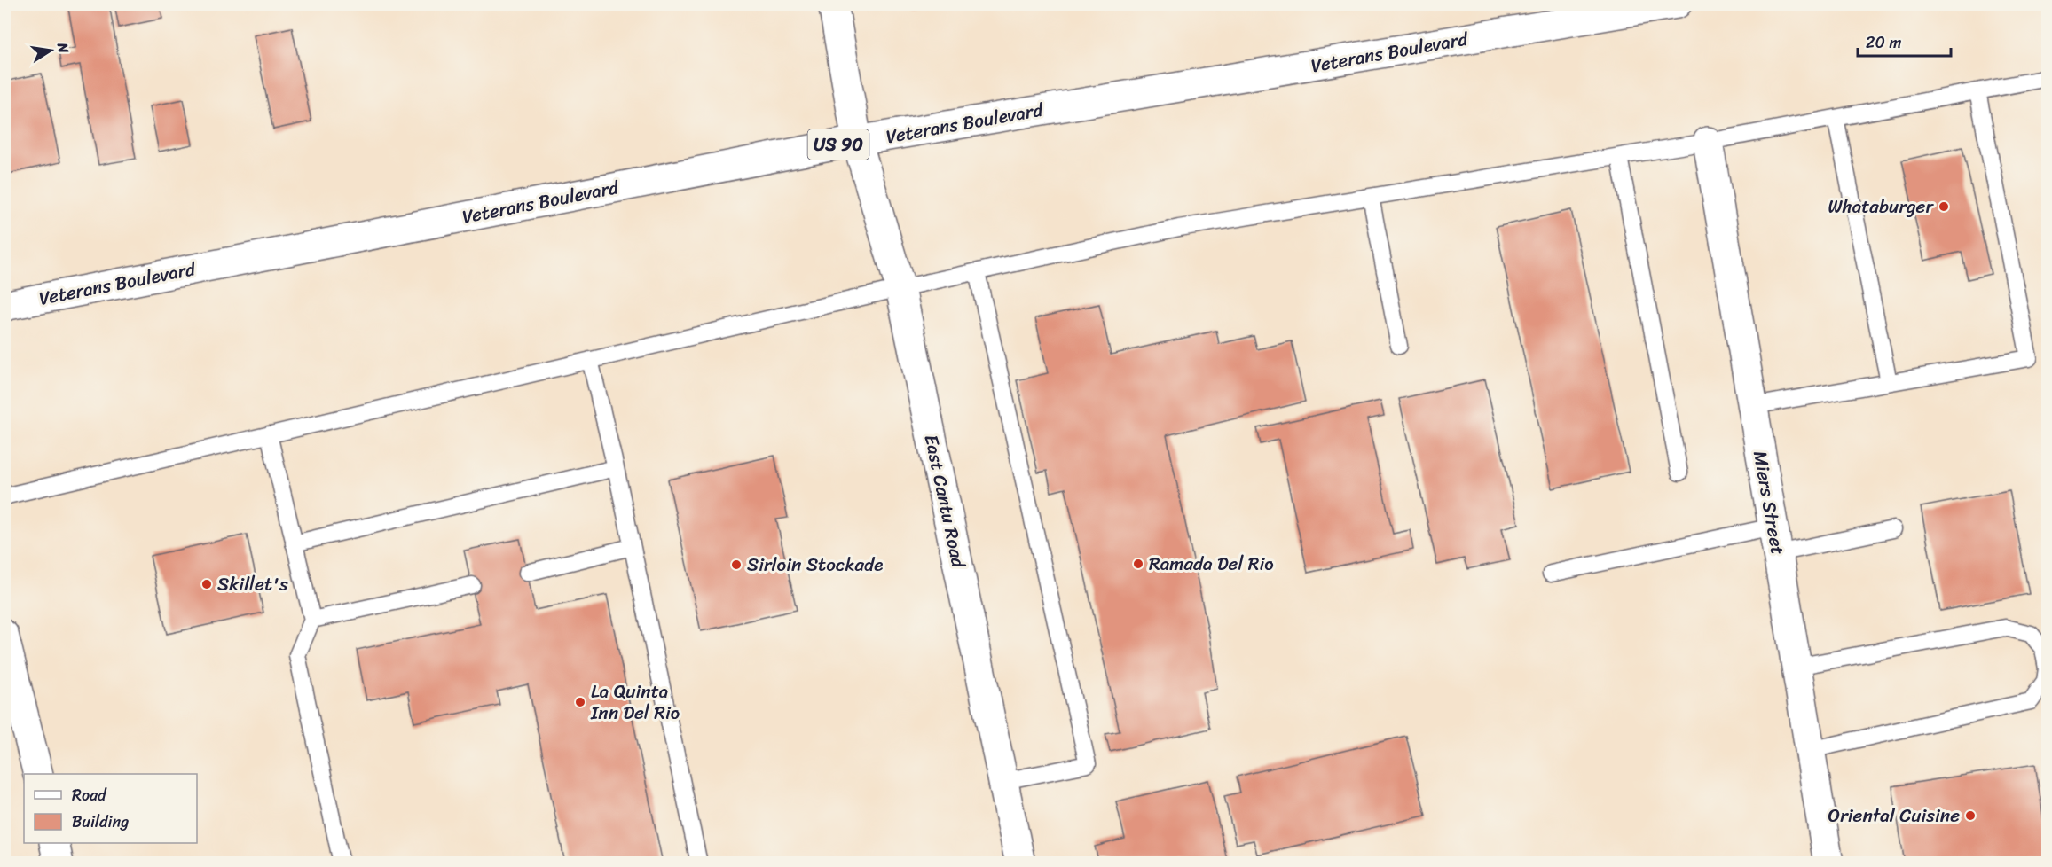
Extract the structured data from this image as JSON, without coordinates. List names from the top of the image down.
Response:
{
  "streets": {
    "street": [
      "Veterans Boulevard",
      "US 90",
      "East Cantu Road",
      "Miers Street"
    ]
  },
  "crossings": [
    ["Veterans Boulevard", "East Cantu Road"]
  ],
  "places": [
    "Whataburger",
    "Ramada Del Rio",
    "Sirloin Stockade",
    "Skillet's",
    "La Quinta Inn Del Rio",
    "Oriental Cuisine"
  ],
  "legend": ["Road", "Building"],
  "scale_bar": "20 m",
  "north": "right"
}
